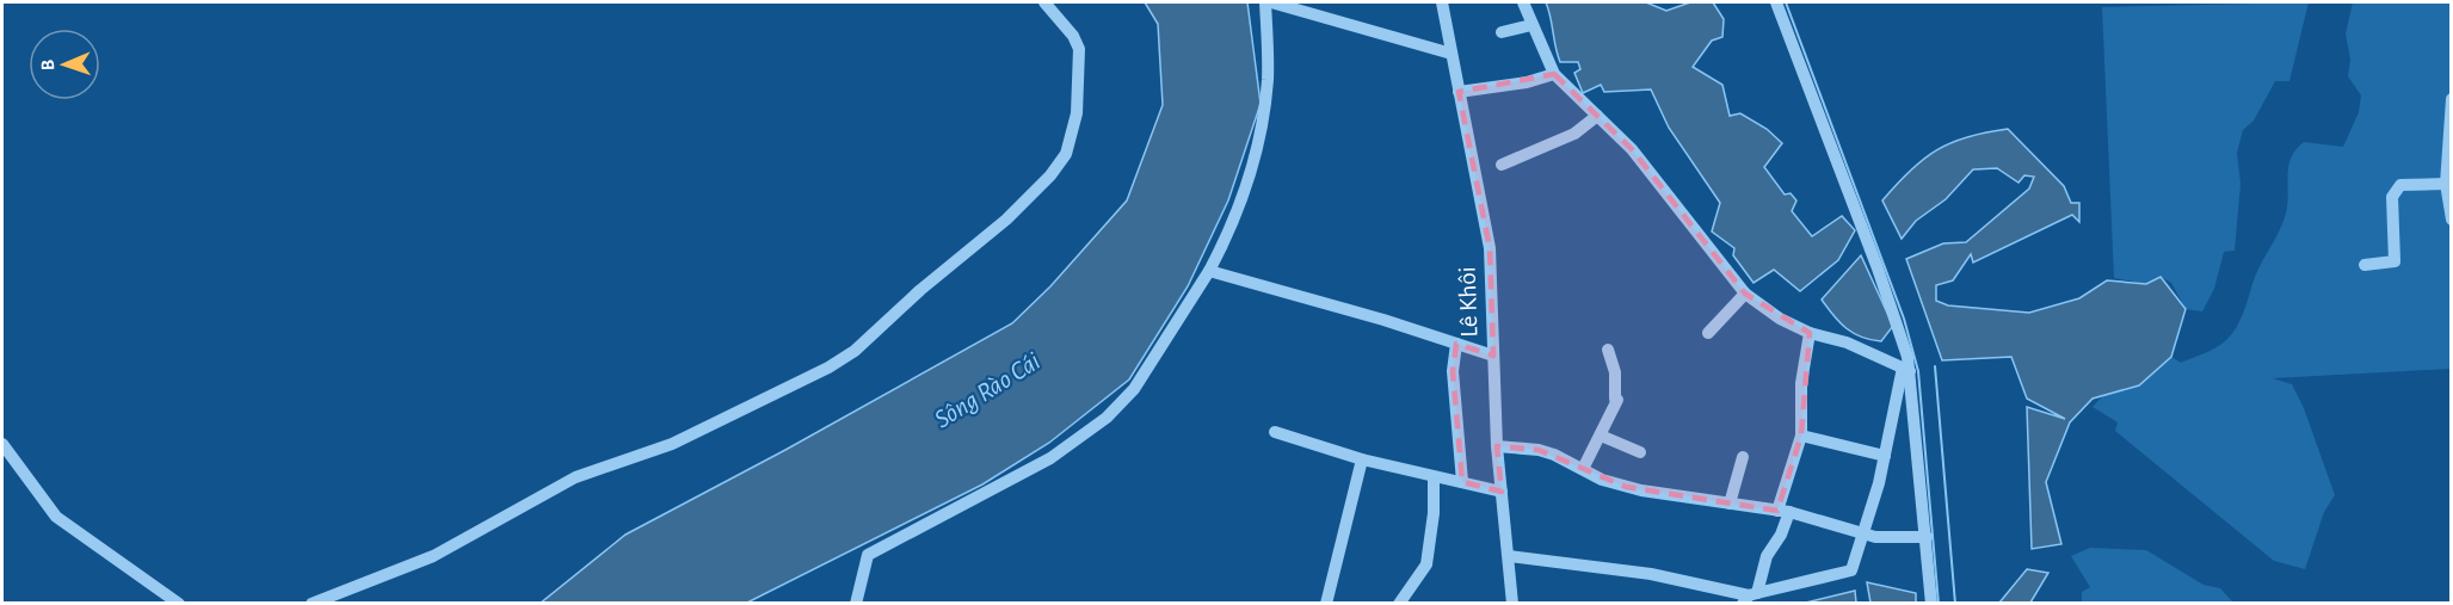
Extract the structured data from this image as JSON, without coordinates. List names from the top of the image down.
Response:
{
  "streets": {
    "street": ["Lê Khôi"]
  },
  "water": ["Sông Rào Cái"],
  "north": "left"
}
